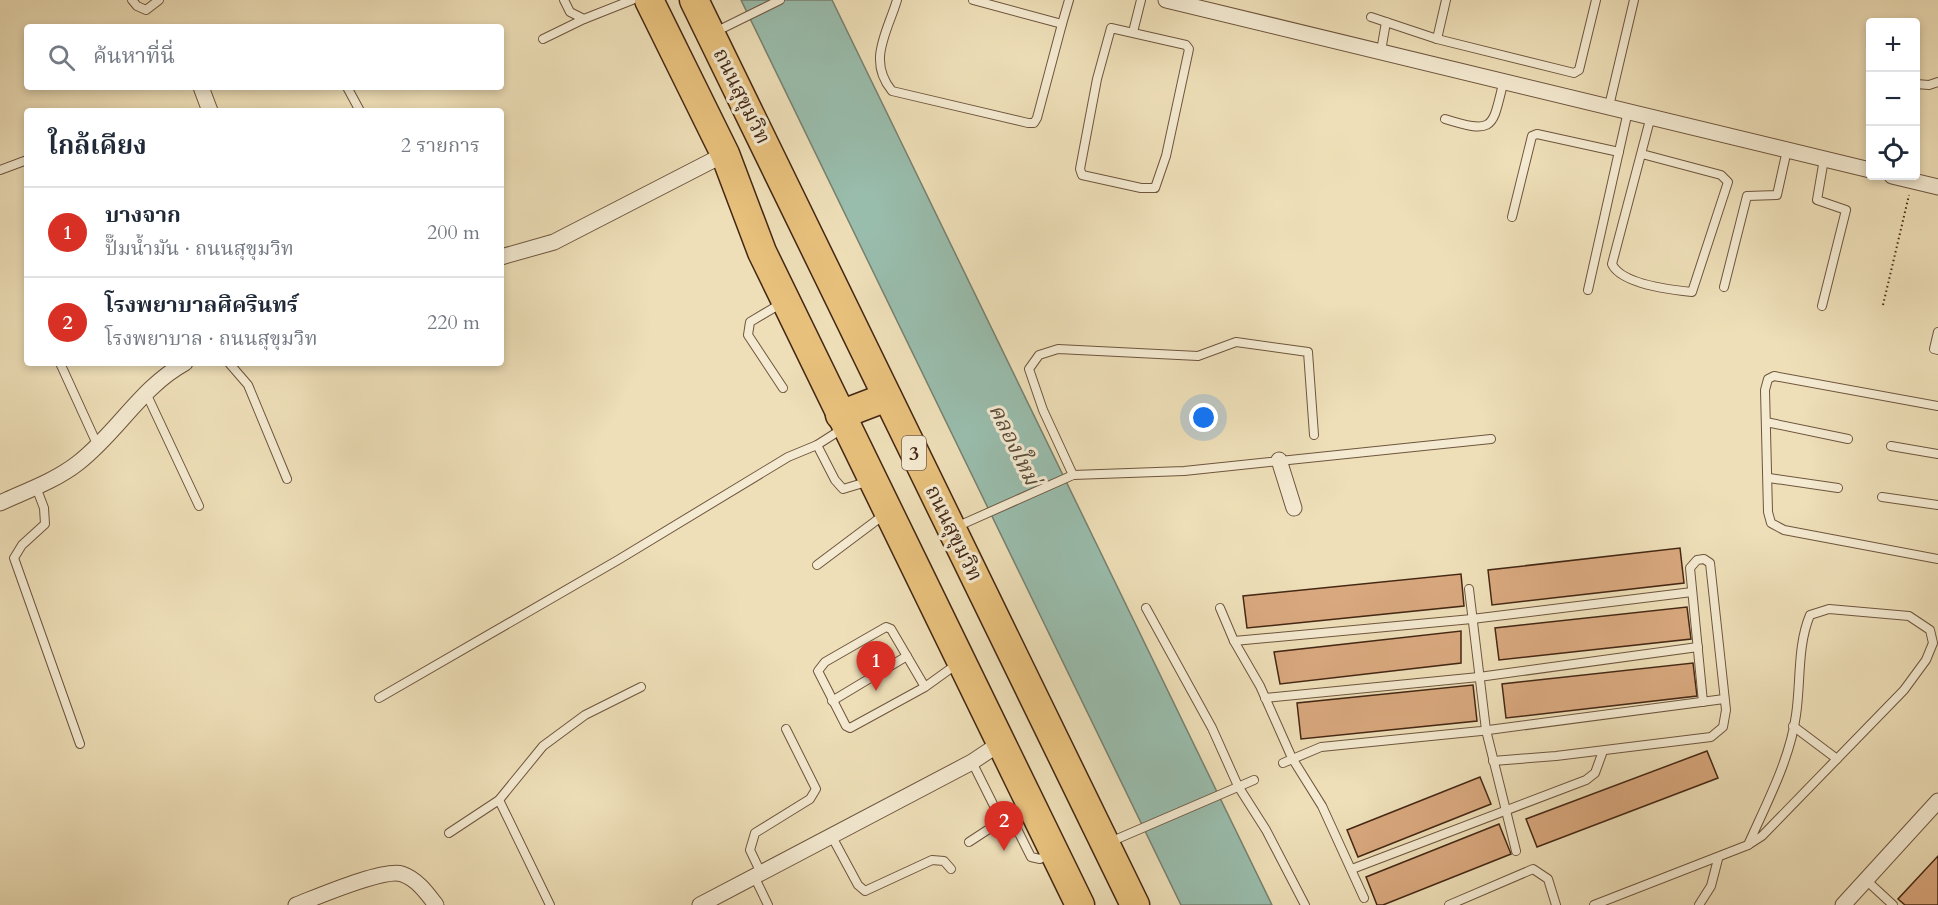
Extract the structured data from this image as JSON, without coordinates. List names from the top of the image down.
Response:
{
  "streets": {
    "highway": ["ถนนสุขุมวิท", "3"]
  },
  "water": ["คลองใหม่"],
  "page": {
    "map_buttons": ["+", "−"],
    "search": "ค้นหาที่นี่",
    "heading": ["ใกล้เคียง", "2 รายการ"],
    "list": [
      {
        "mark": "1",
        "name": "บางจาก",
        "note": "ปั๊มน้ำมัน · ถนนสุขุมวิท",
        "value": "200 m"
      },
      {
        "mark": "2",
        "name": "โรงพยาบาลศิครินทร์",
        "note": "โรงพยาบาล · ถนนสุขุมวิท",
        "value": "220 m"
      }
    ],
    "pins": ["1", "2"]
  }
}
